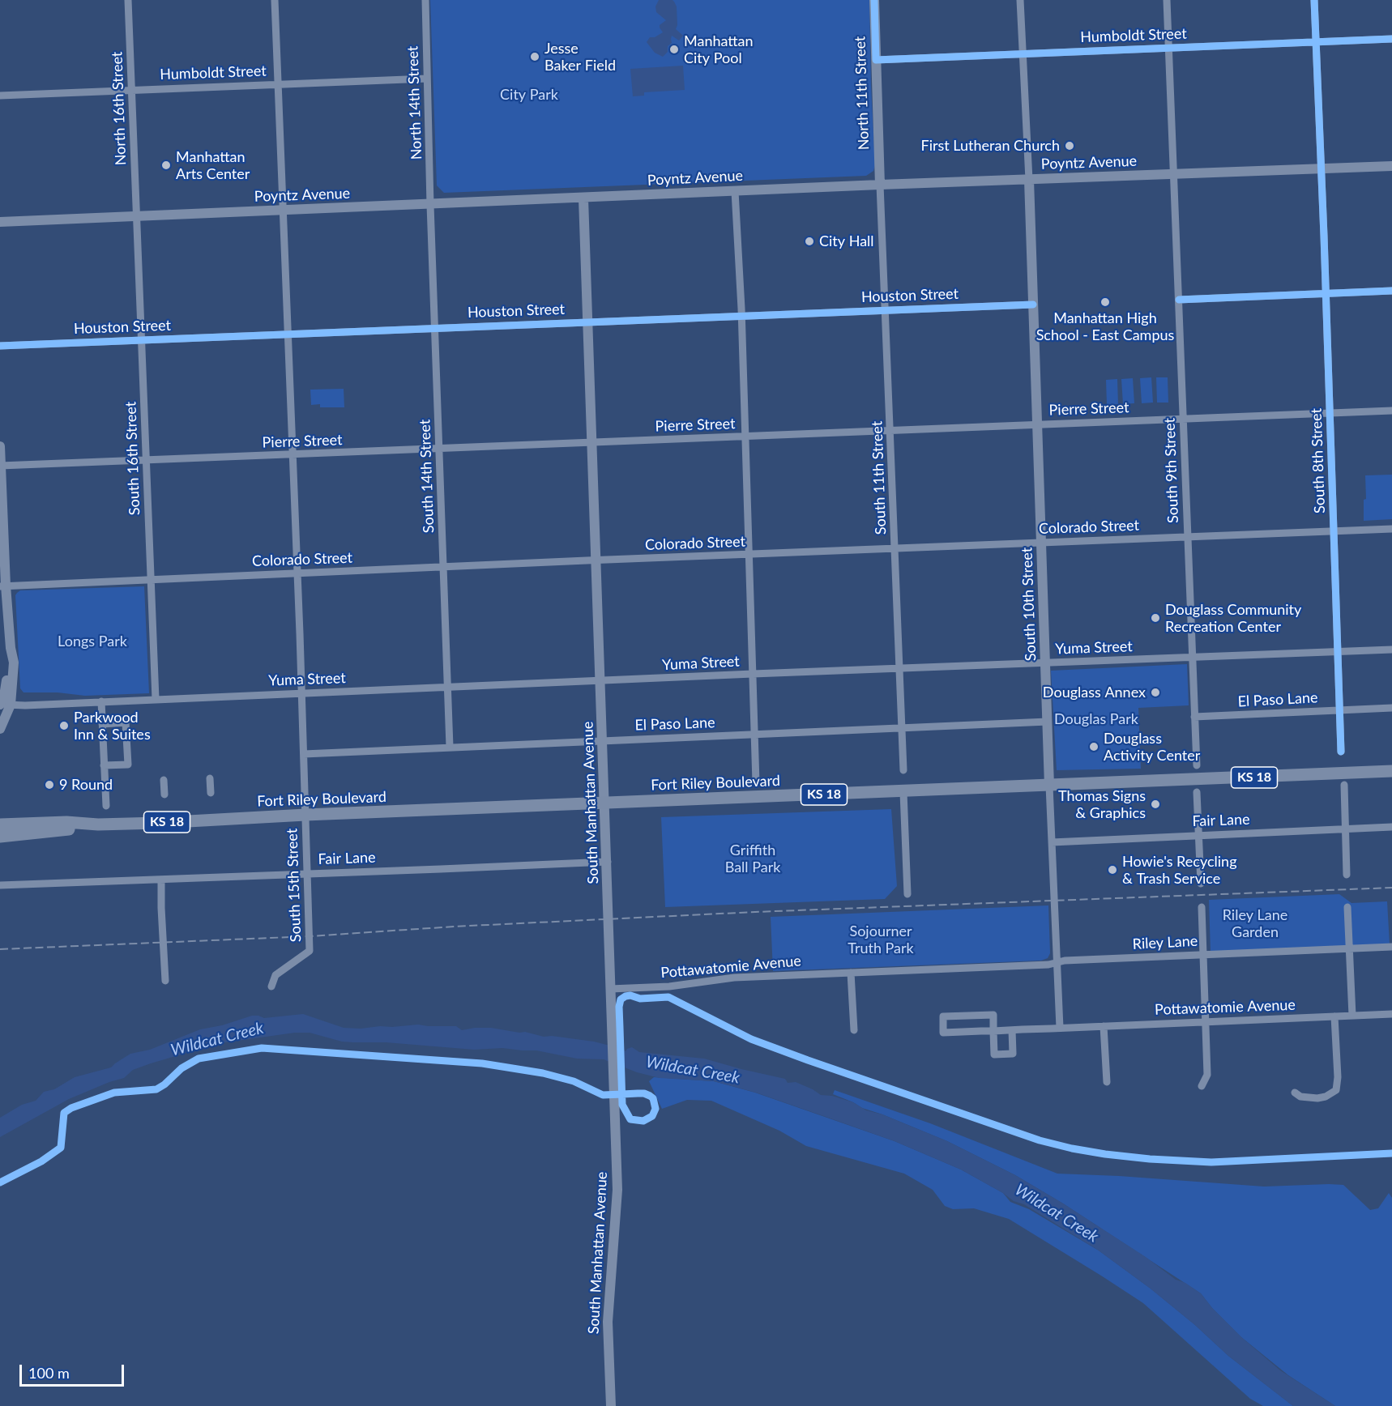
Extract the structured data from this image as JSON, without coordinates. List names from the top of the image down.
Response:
{
  "streets": {
    "highway": ["KS 18", "Fort Riley Boulevard"],
    "street": [
      "Humboldt Street",
      "North 11th Street",
      "North 14th Street",
      "North 16th Street",
      "Poyntz Avenue",
      "Houston Street",
      "Pierre Street",
      "South 16th Street",
      "South 8th Street",
      "South 9th Street",
      "South 14th Street",
      "South 11th Street",
      "Colorado Street",
      "South 10th Street",
      "Yuma Street",
      "El Paso Lane",
      "South Manhattan Avenue",
      "Fair Lane",
      "South 15th Street",
      "Riley Lane",
      "Pottawatomie Avenue"
    ]
  },
  "crossings": [
    ["Humboldt Street", "North 11th Street"],
    ["Humboldt Street", "North 14th Street"],
    ["Humboldt Street", "North 16th Street"],
    ["Humboldt Street", "South 8th Street"],
    ["Humboldt Street", "South 9th Street"],
    ["Humboldt Street", "South 15th Street"],
    ["North 11th Street", "Poyntz Avenue"],
    ["North 11th Street", "South 11th Street"],
    ["North 14th Street", "Poyntz Avenue"],
    ["North 14th Street", "South 14th Street"],
    ["North 16th Street", "Poyntz Avenue"],
    ["North 16th Street", "South 16th Street"],
    ["Poyntz Avenue", "South 16th Street"],
    ["Poyntz Avenue", "South 8th Street"],
    ["Poyntz Avenue", "South 9th Street"],
    ["Poyntz Avenue", "South 14th Street"],
    ["Poyntz Avenue", "South 11th Street"],
    ["Poyntz Avenue", "South 10th Street"],
    ["Poyntz Avenue", "South Manhattan Avenue"],
    ["Poyntz Avenue", "South 15th Street"],
    ["Houston Street", "South 16th Street"],
    ["Houston Street", "South 14th Street"],
    ["Houston Street", "South 11th Street"],
    ["Houston Street", "South 10th Street"],
    ["Houston Street", "South Manhattan Avenue"],
    ["Houston Street", "South 15th Street"],
    ["Pierre Street", "South 16th Street"],
    ["Pierre Street", "South 8th Street"],
    ["Pierre Street", "South 9th Street"],
    ["Pierre Street", "South 14th Street"],
    ["Pierre Street", "South 11th Street"],
    ["Pierre Street", "South 10th Street"],
    ["Pierre Street", "South Manhattan Avenue"],
    ["Pierre Street", "South 15th Street"],
    ["South 16th Street", "Colorado Street"],
    ["South 16th Street", "Yuma Street"],
    ["South 8th Street", "Colorado Street"],
    ["South 8th Street", "Yuma Street"],
    ["South 8th Street", "El Paso Lane"],
    ["South 9th Street", "Colorado Street"],
    ["South 9th Street", "Yuma Street"],
    ["South 9th Street", "El Paso Lane"],
    ["South 14th Street", "Colorado Street"],
    ["South 14th Street", "Yuma Street"],
    ["South 14th Street", "El Paso Lane"],
    ["South 11th Street", "Colorado Street"],
    ["South 11th Street", "Yuma Street"],
    ["South 11th Street", "El Paso Lane"],
    ["Colorado Street", "South 10th Street"],
    ["Colorado Street", "South Manhattan Avenue"],
    ["Colorado Street", "South 15th Street"],
    ["South 10th Street", "Yuma Street"],
    ["South 10th Street", "El Paso Lane"],
    ["South 10th Street", "Fort Riley Boulevard"],
    ["South 10th Street", "Fair Lane"],
    ["South 10th Street", "Riley Lane"],
    ["South 10th Street", "Pottawatomie Avenue"],
    ["Yuma Street", "South Manhattan Avenue"],
    ["Yuma Street", "South 15th Street"],
    ["El Paso Lane", "South Manhattan Avenue"],
    ["El Paso Lane", "South 15th Street"],
    ["Fort Riley Boulevard", "South Manhattan Avenue"],
    ["Fort Riley Boulevard", "South 15th Street"],
    ["South Manhattan Avenue", "Fair Lane"],
    ["South Manhattan Avenue", "Pottawatomie Avenue"],
    ["Fair Lane", "South 15th Street"],
    ["Riley Lane", "Pottawatomie Avenue"]
  ],
  "water": ["Wildcat Creek"],
  "parks": [
    "City Park",
    "Longs Park",
    "Douglas Park",
    "Griffith Ball Park",
    "Riley Lane Garden",
    "Sojourner Truth Park"
  ],
  "places": [
    "Manhattan City Pool",
    "Jesse Baker Field",
    "First Lutheran Church",
    "Manhattan Arts Center",
    "City Hall",
    "Manhattan High School - East Campus",
    "Douglass Community Recreation Center",
    "Douglass Annex",
    "Parkwood Inn & Suites",
    "Douglass Activity Center",
    "9 Round",
    "Thomas Signs & Graphics",
    "Howie's Recycling & Trash Service"
  ],
  "scale_bar": "100 m"
}
